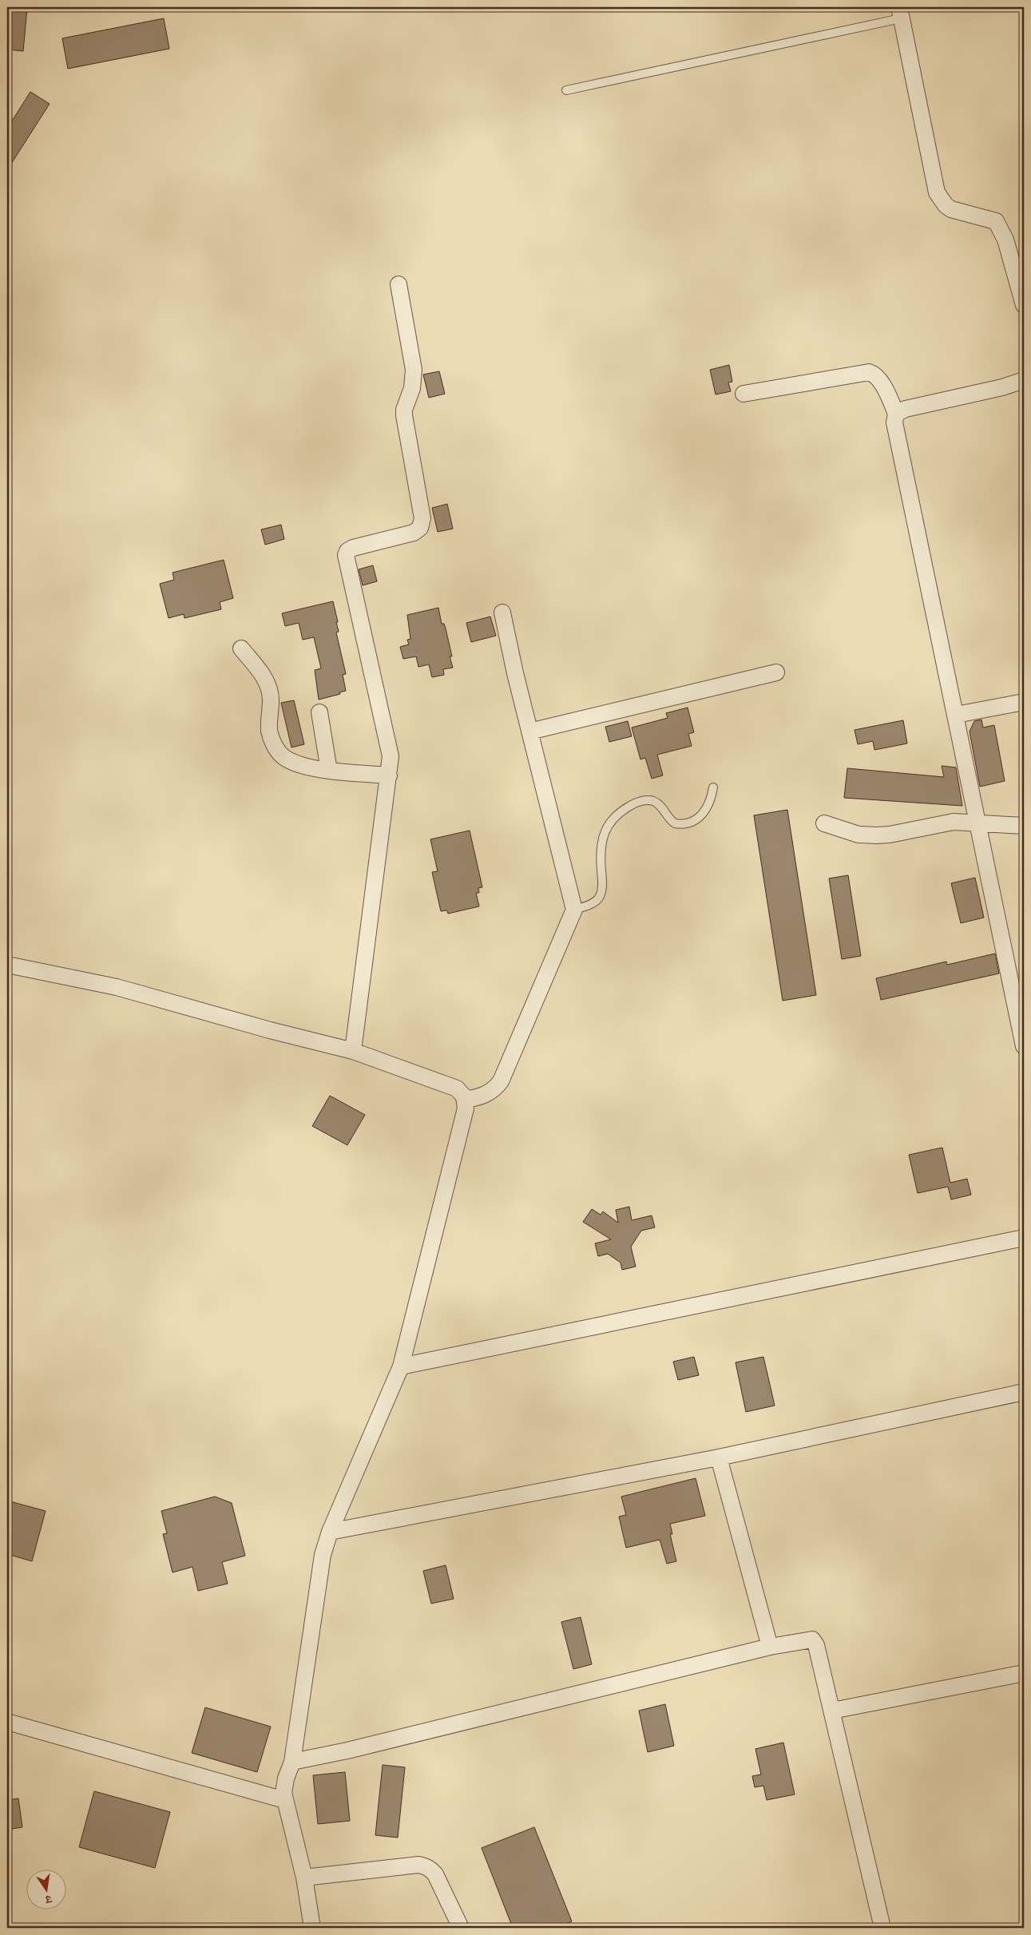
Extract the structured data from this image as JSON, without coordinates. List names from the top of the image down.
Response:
{
  "north": "bottom"
}
